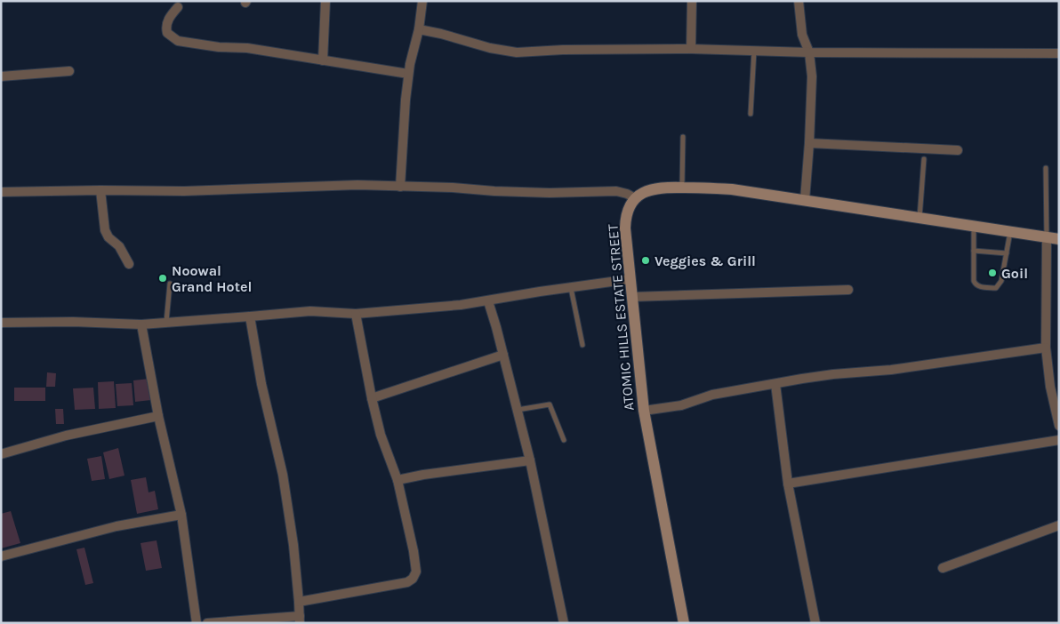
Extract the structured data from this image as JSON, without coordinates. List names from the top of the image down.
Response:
{
  "streets": {
    "street": ["ATOMIC HILLS ESTATE STREET"]
  },
  "places": ["Veggies & Grill", "Goil", "Noowal Grand Hotel"]
}
